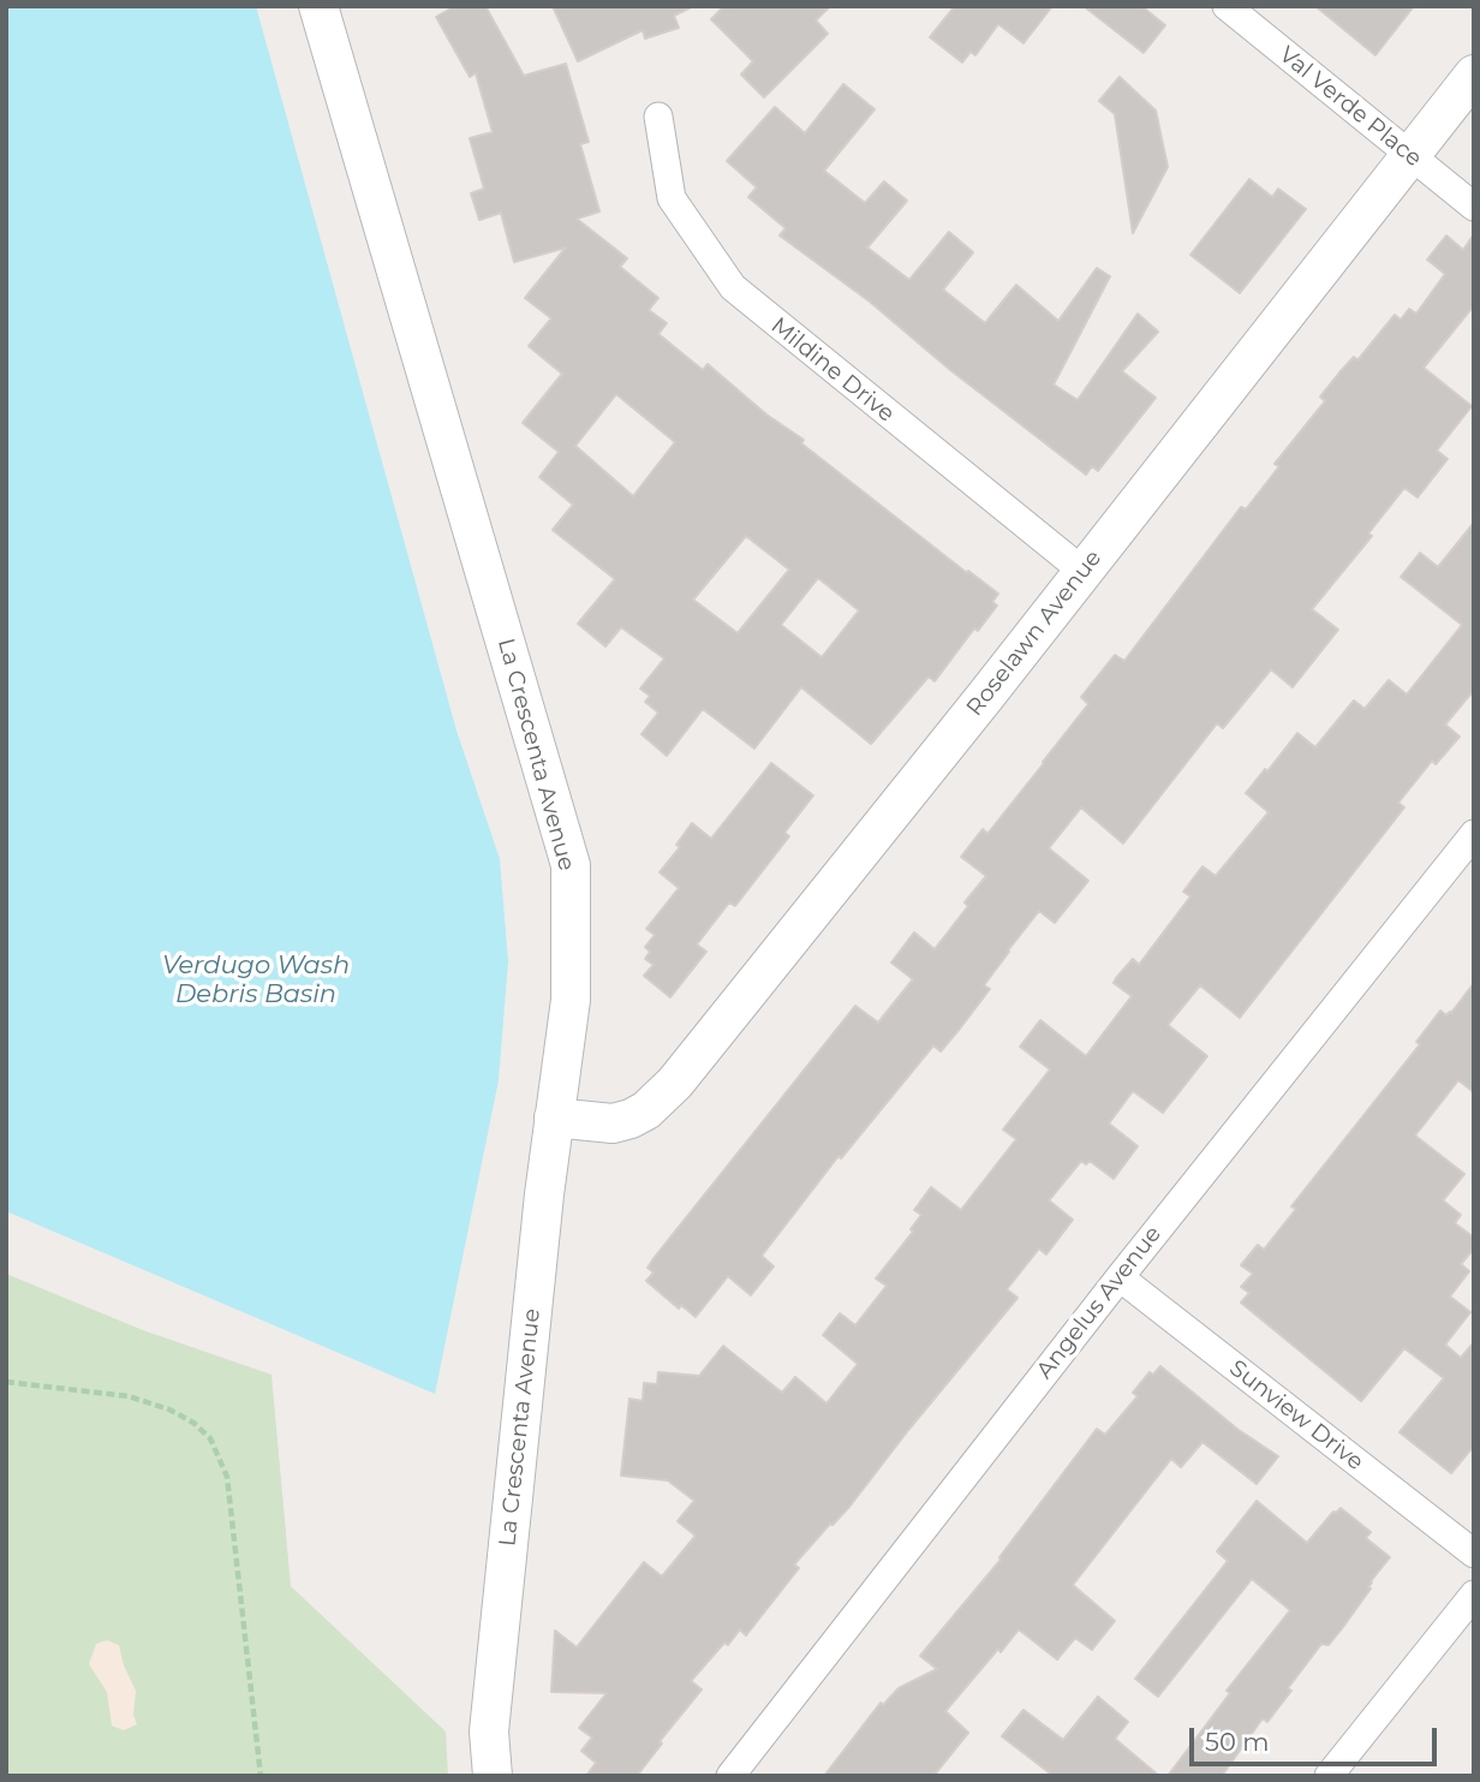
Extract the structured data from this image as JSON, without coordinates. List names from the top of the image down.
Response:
{
  "streets": {
    "main road": ["Roselawn Avenue", "La Crescenta Avenue"],
    "street": [
      "Val Verde Place",
      "Mildine Drive",
      "Angelus Avenue",
      "Sunview Drive"
    ]
  },
  "crossings": [
    ["Val Verde Place", "Roselawn Avenue"],
    ["Mildine Drive", "Roselawn Avenue"],
    ["Roselawn Avenue", "La Crescenta Avenue"],
    ["Angelus Avenue", "Sunview Drive"]
  ],
  "water": ["Verdugo Wash Debris Basin"],
  "scale_bar": "50 m"
}
